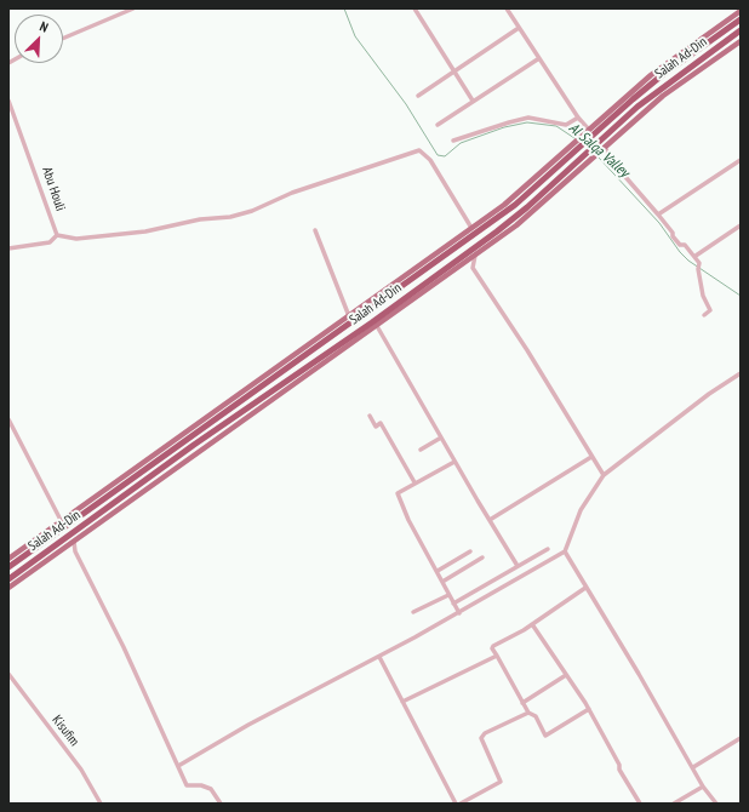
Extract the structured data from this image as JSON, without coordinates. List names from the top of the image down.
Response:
{
  "streets": {
    "highway": ["Salah Ad-Din"],
    "street": ["Abu Houli", "Kisufim"]
  },
  "water": ["Al Salqa Valley"],
  "north": "top right"
}
